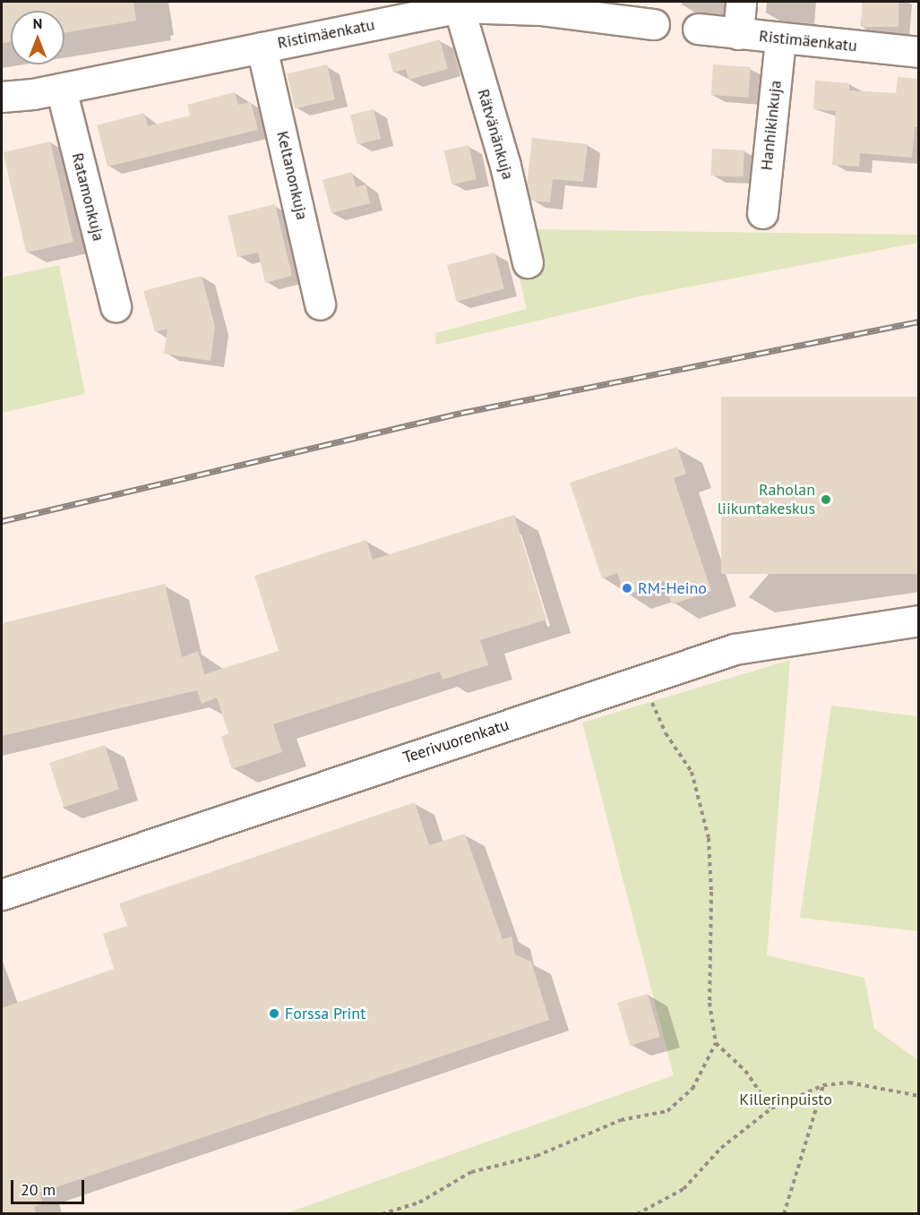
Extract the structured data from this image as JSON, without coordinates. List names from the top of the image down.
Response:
{
  "streets": {
    "street": [
      "Ristimäenkatu",
      "Hanhikinkuja",
      "Rätvänänkuja",
      "Keltanonkuja",
      "Ratamonkuja",
      "Teerivuorenkatu"
    ]
  },
  "crossings": [
    ["Ristimäenkatu", "Hanhikinkuja"],
    ["Ristimäenkatu", "Rätvänänkuja"],
    ["Ristimäenkatu", "Keltanonkuja"],
    ["Ristimäenkatu", "Ratamonkuja"]
  ],
  "parks": ["Killerinpuisto"],
  "places": ["Raholan liikuntakeskus", "RM-Heino", "Forssa Print"],
  "scale_bar": "20 m",
  "north": "top"
}
